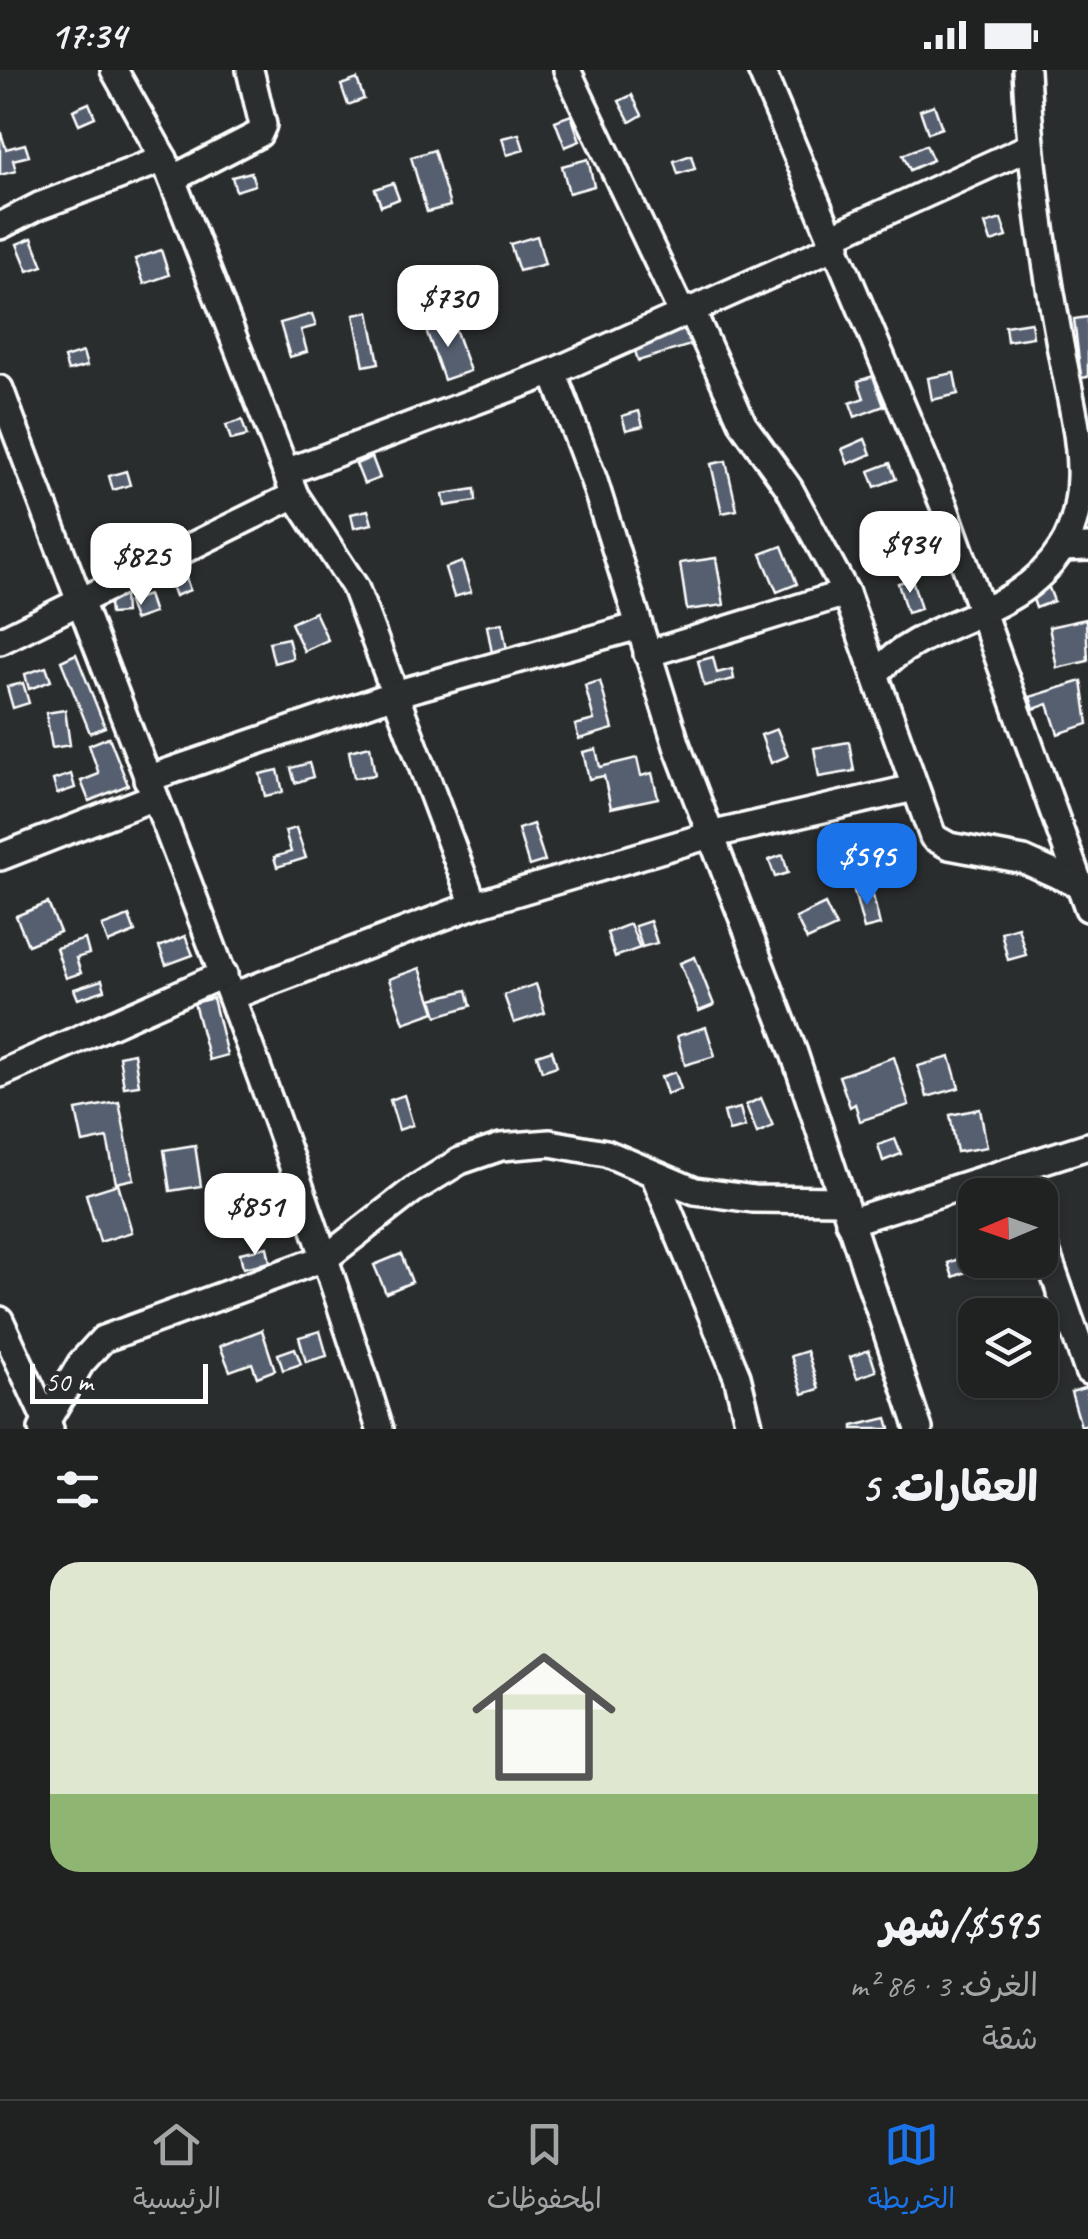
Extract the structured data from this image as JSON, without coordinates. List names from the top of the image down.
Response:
{
  "scale_bar": "50 m",
  "north": "left",
  "page": {
    "status": "17:34",
    "price": [
      "$730",
      "$934",
      "$825",
      "$595",
      "$851"
    ],
    "scale": "50 m",
    "heading": "العقارات: 5",
    "list": [
      {
        "name": "$595/شهر",
        "note": "الغرف: 3 · 86 m² · شقة"
      }
    ],
    "tabs": ["الخريطة", "المحفوظات", "الرئيسية"]
  }
}
